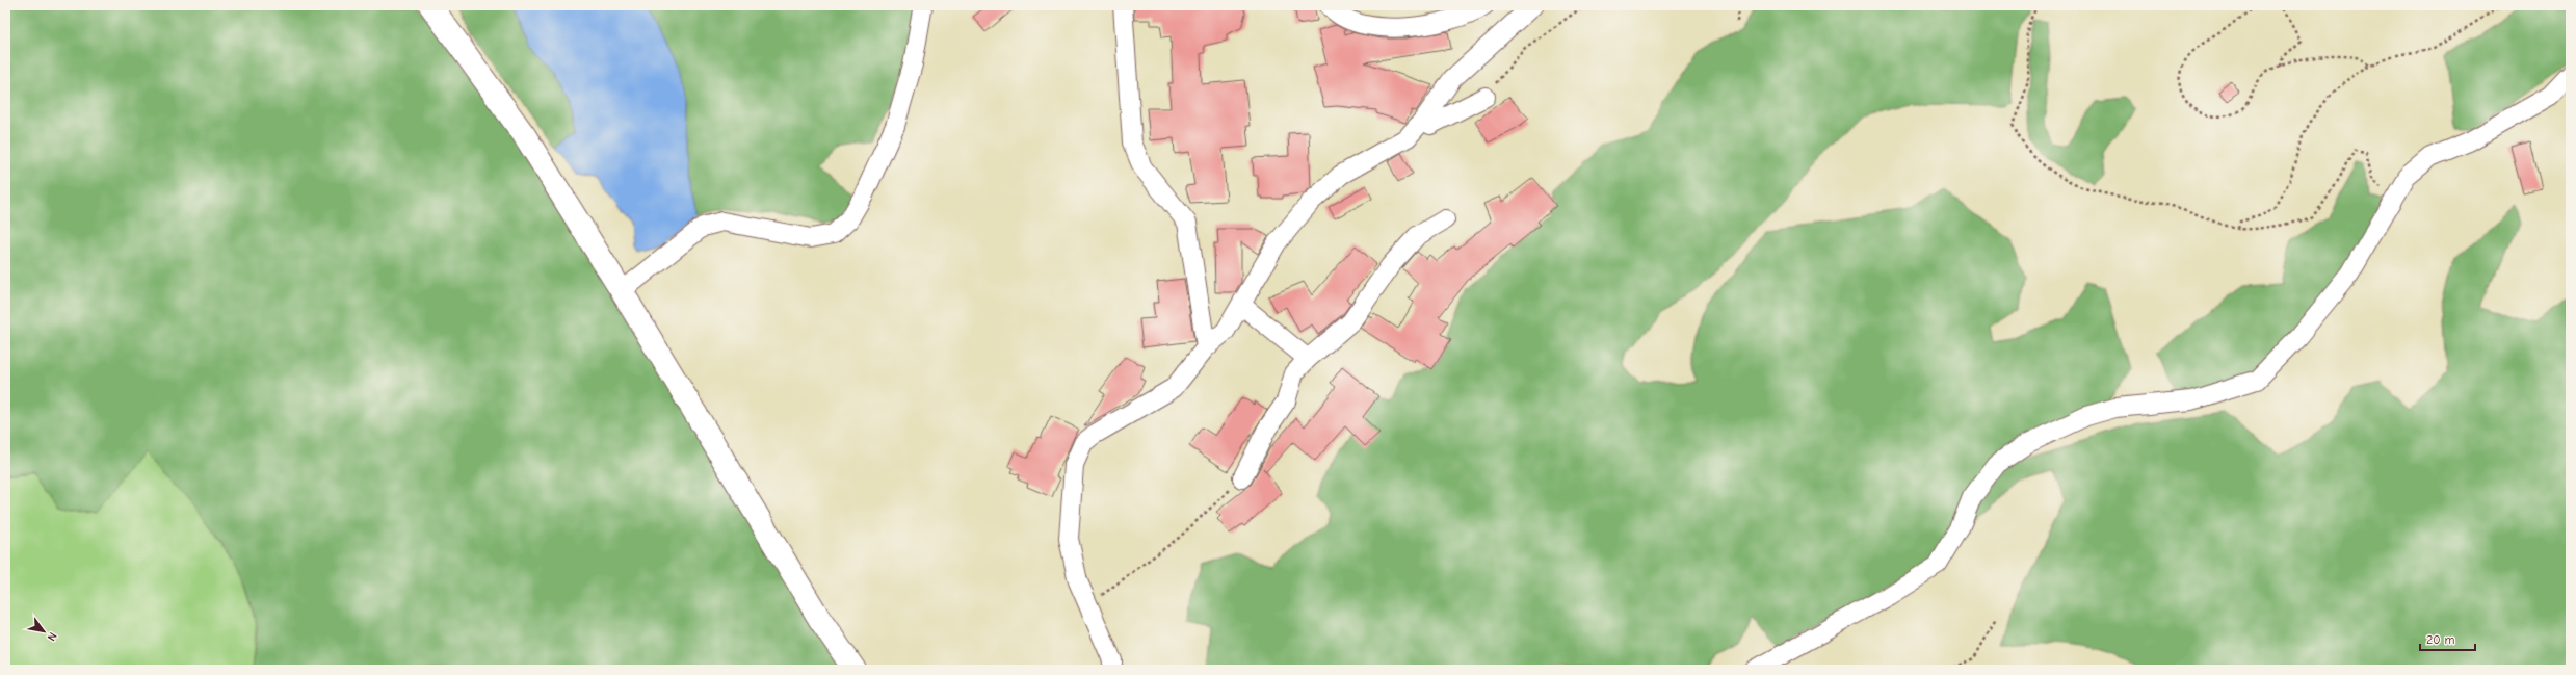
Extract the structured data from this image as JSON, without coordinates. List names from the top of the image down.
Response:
{
  "scale_bar": "20 m",
  "north": "bottom right"
}
